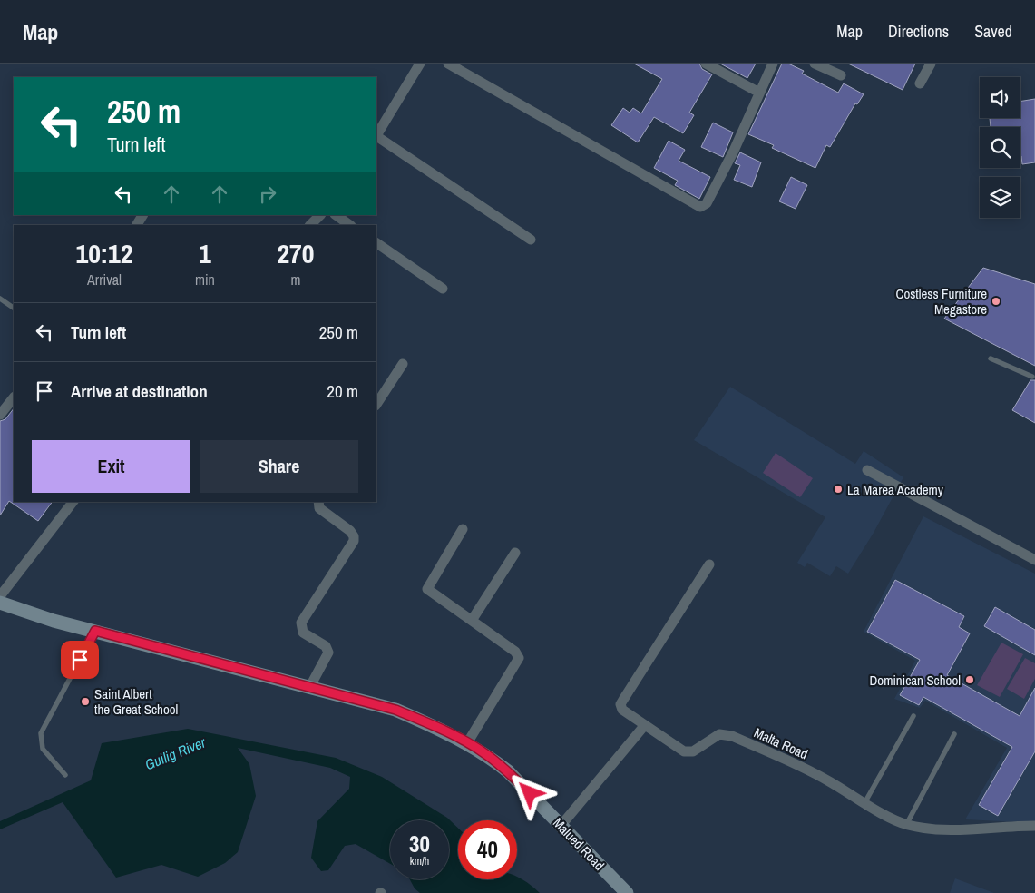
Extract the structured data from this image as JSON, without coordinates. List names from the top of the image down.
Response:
{
  "streets": {
    "street": ["Malta Road", "Malued Road"]
  },
  "water": ["Guilig River"],
  "places": [
    "Costless Furniture Megastore",
    "La Marea Academy",
    "Dominican School",
    "Saint Albert the Great School"
  ],
  "page": {
    "header": "Map",
    "nav": ["Map", "Directions", "Saved"],
    "turn": ["250 m", "Turn left"],
    "eta": [
      "10:12",
      "Arrival",
      "1",
      "min",
      "270",
      "m"
    ],
    "list": [
      {
        "name": "Turn left",
        "value": "250 m"
      },
      {
        "name": "Arrive at destination",
        "value": "20 m"
      }
    ],
    "buttons": ["Exit", "Share"],
    "speed": "30 km/h",
    "limit": "40"
  }
}
